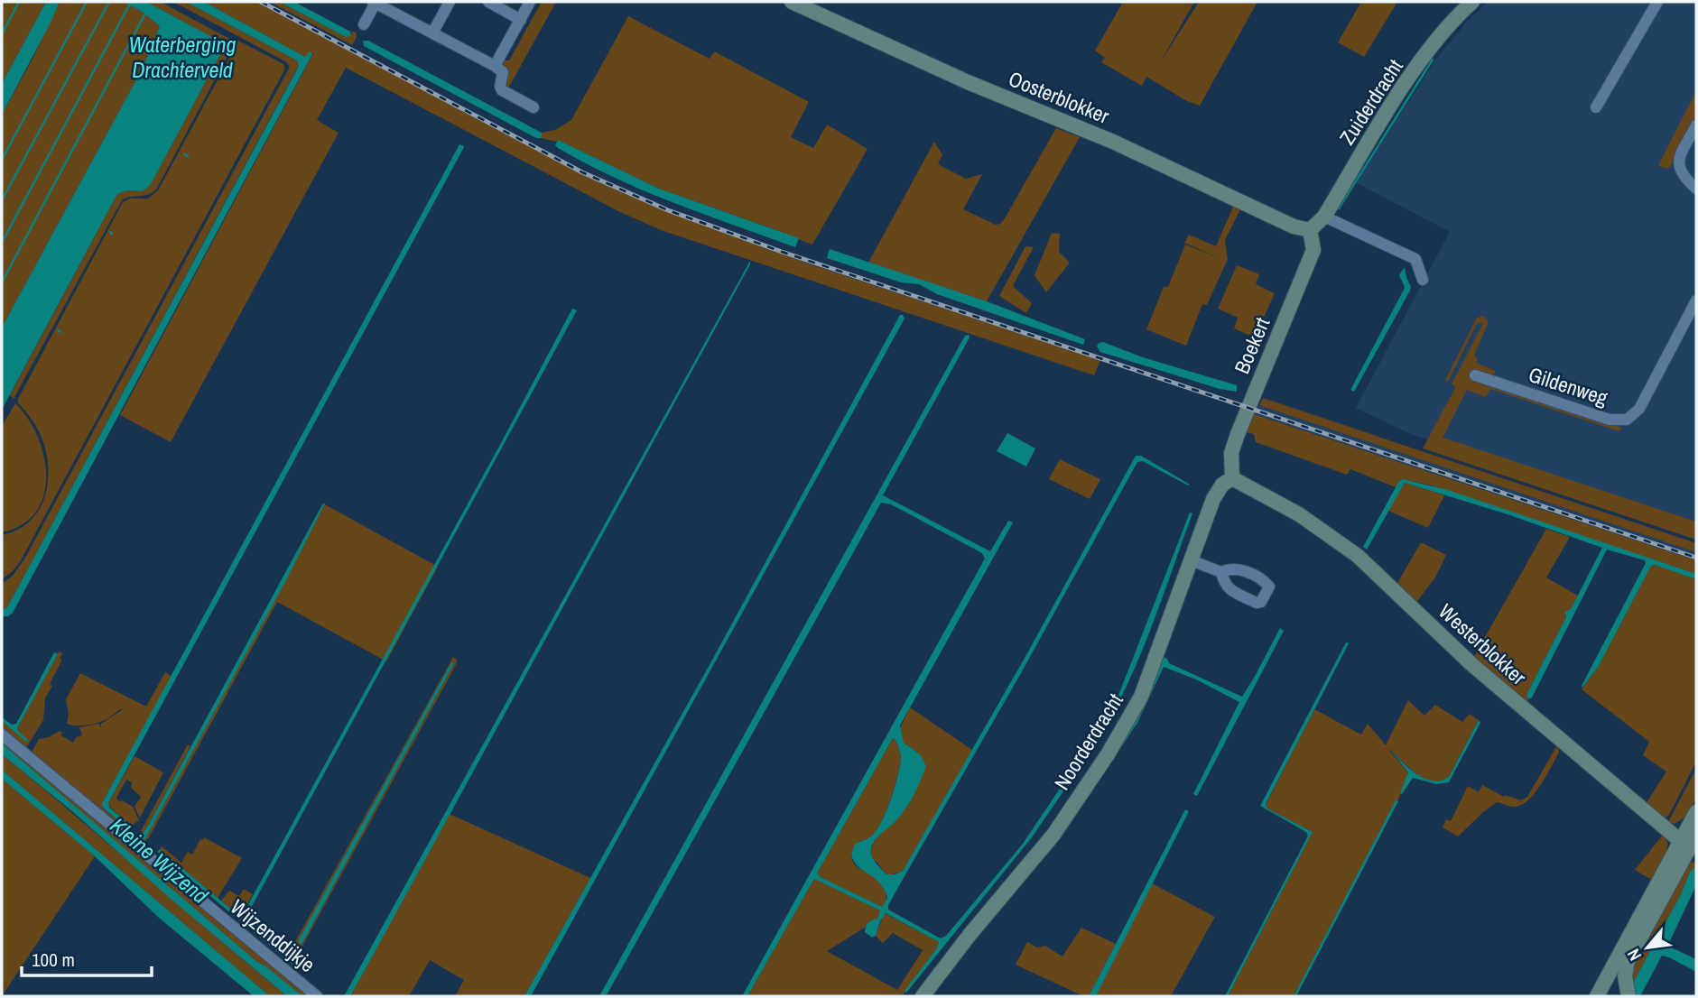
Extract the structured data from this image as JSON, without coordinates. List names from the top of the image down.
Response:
{
  "streets": {
    "street": [
      "Oosterblokker",
      "Zuiderdracht",
      "Boekert",
      "Gildenweg",
      "Westerblokker",
      "Noorderdracht",
      "Wijzenddijkje"
    ]
  },
  "crossings": [
    ["Oosterblokker", "Zuiderdracht"],
    ["Oosterblokker", "Boekert"],
    ["Zuiderdracht", "Boekert"],
    ["Boekert", "Westerblokker"],
    ["Boekert", "Noorderdracht"],
    ["Westerblokker", "Noorderdracht"]
  ],
  "water": ["Waterberging Drachterveld", "Kleine Wijzend"],
  "scale_bar": "100 m",
  "north": "bottom left"
}
